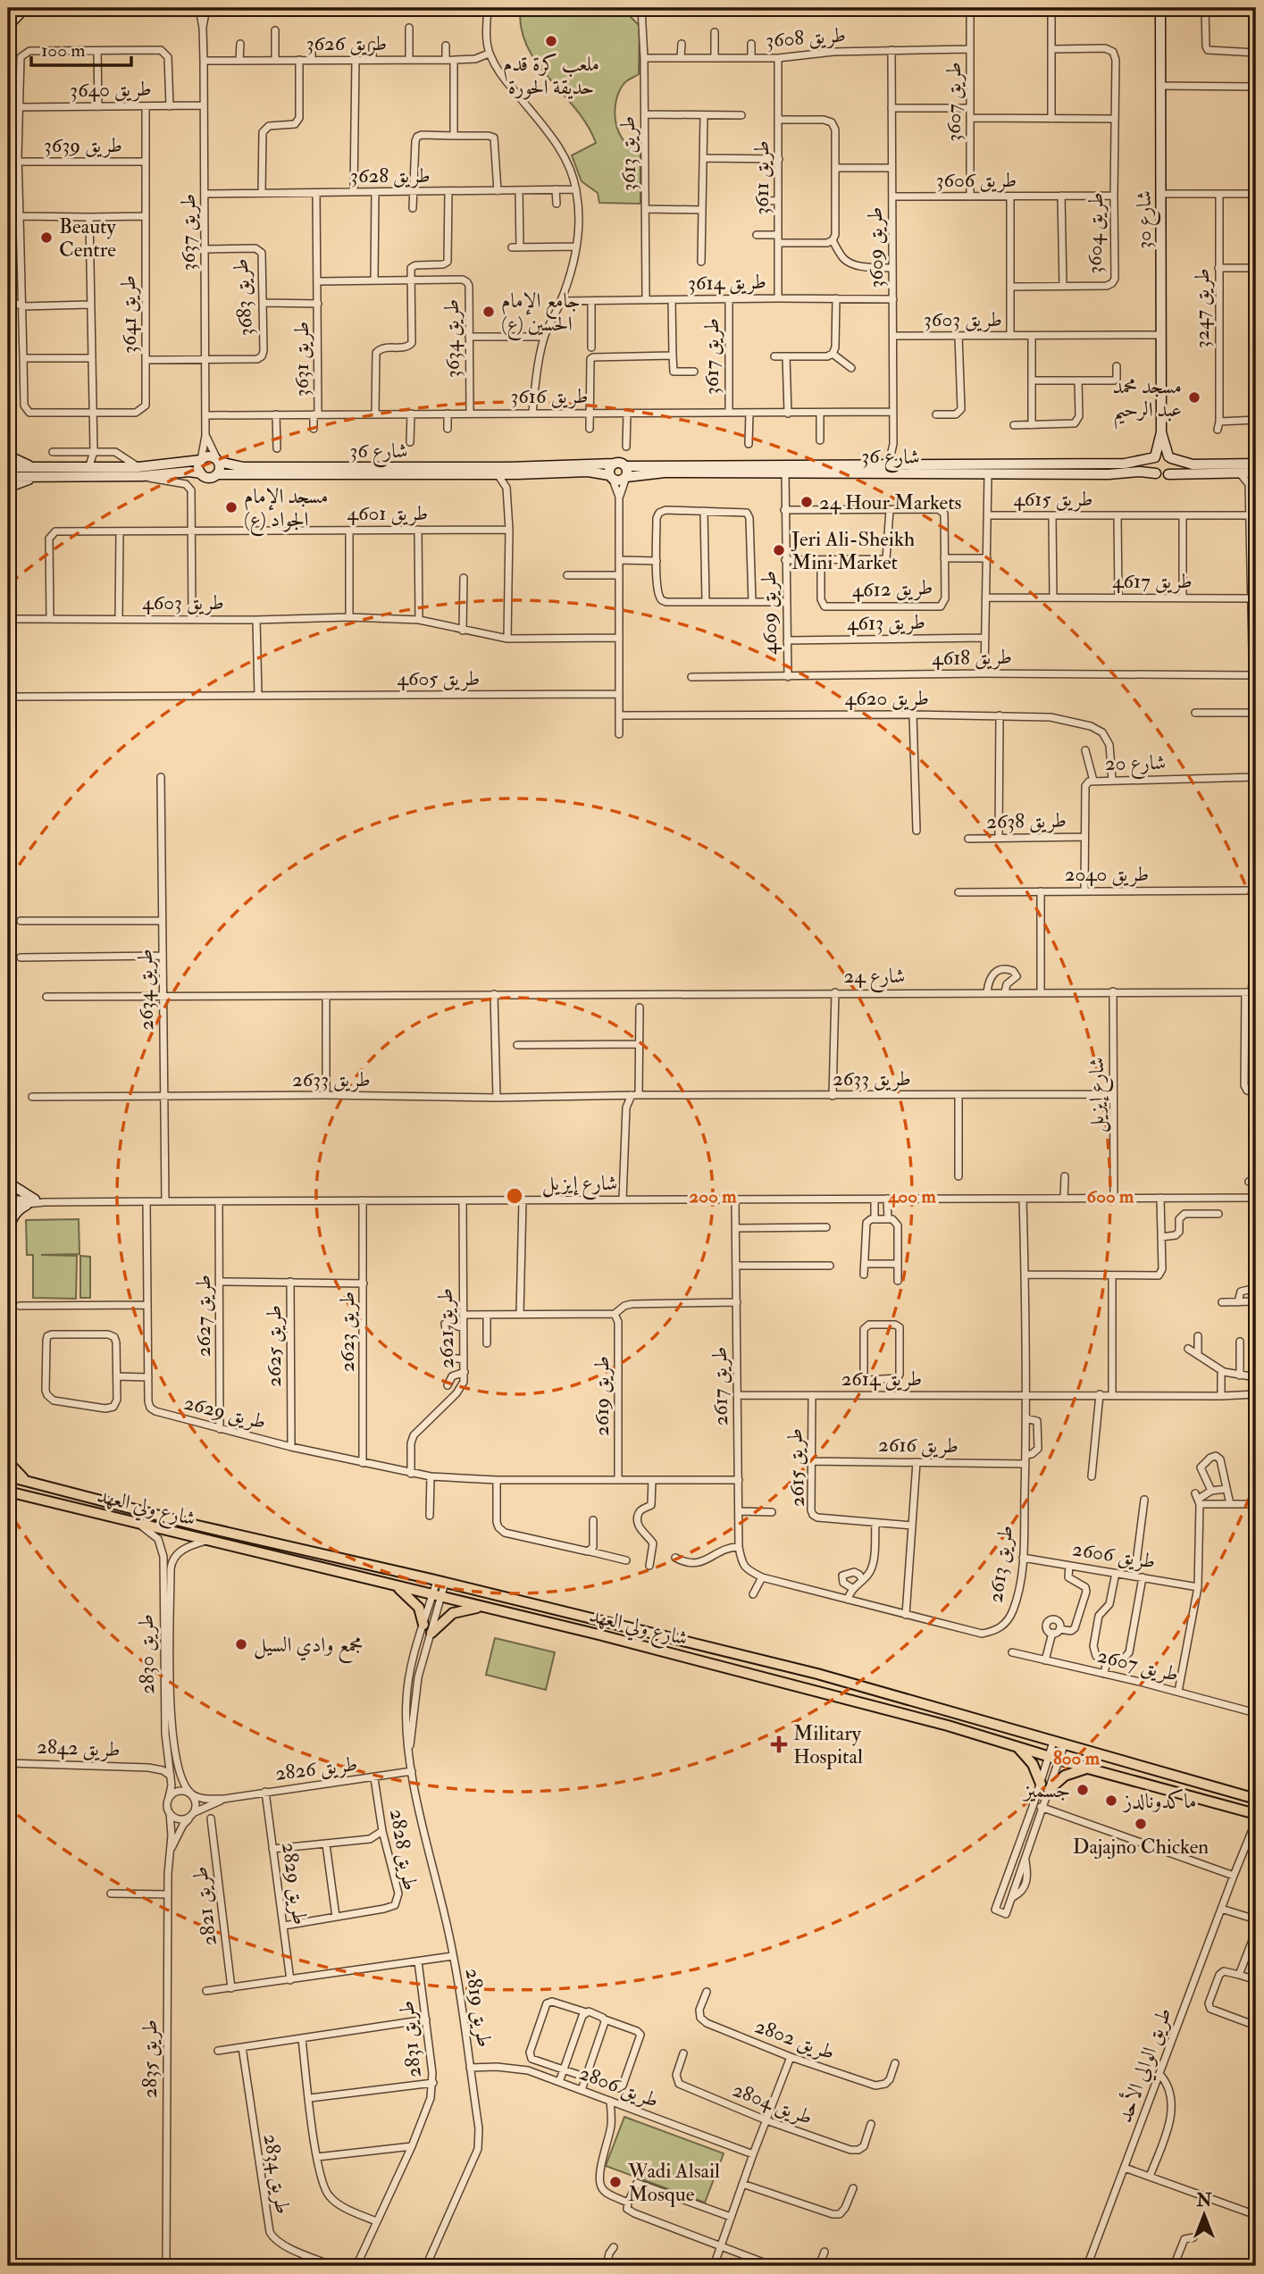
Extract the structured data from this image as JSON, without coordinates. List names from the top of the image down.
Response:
{
  "streets": {
    "main road": ["شارع ولي العهد"],
    "street": [
      "طريق 3608",
      "طريق 3626",
      "طريق 3640",
      "طريق 3607",
      "طريق 3639",
      "طريق 3613",
      "طريق 3628",
      "طريق 3611",
      "طريق 3606",
      "شارع 30",
      "طريق 3637",
      "طريق 3604",
      "طريق 3609",
      "طريق 3614",
      "طريق 3683",
      "طريق 3247",
      "طريق 3641",
      "طريق 3603",
      "طريق 3634",
      "طريق 3617",
      "طريق 3631",
      "طريق 3616",
      "شارع 36",
      "طريق 4615",
      "طريق 4601",
      "طريق 4617",
      "طريق 4612",
      "طريق 4603",
      "طريق 4609",
      "طريق 4613",
      "طريق 4618",
      "طريق 4605",
      "طريق 4620",
      "شارع 20",
      "طريق 2638",
      "طريق 2040",
      "شارع 24",
      "طريق 2634",
      "طريق 2633",
      "شارع إيزيل",
      "طريق 2627",
      "طريق 2621",
      "طريق 2623",
      "طريق 2625",
      "طريق 2614",
      "طريق 2617",
      "طريق 2619",
      "طريق 2629",
      "طريق 2616",
      "طريق 2615",
      "طريق 2606",
      "طريق 2613",
      "طريق 2830",
      "طريق 2607",
      "طريق 2842",
      "طريق 2826",
      "طريق 2828",
      "طريق 2829",
      "طريق 2821",
      "طريق 2819",
      "طريق 2831",
      "طريق 2802",
      "طريق 2835",
      "طريق الوالي الأحد",
      "طريق 2806",
      "طريق 2804",
      "طريق 2834"
    ]
  },
  "crossings": [
    ["طريق 3608", "طريق 3607"],
    ["طريق 3608", "طريق 3613"],
    ["طريق 3608", "طريق 3611"],
    ["طريق 3608", "طريق 3609"],
    ["طريق 3626", "طريق 3637"],
    ["طريق 3640", "طريق 3639"],
    ["طريق 3640", "طريق 3637"],
    ["طريق 3640", "طريق 3641"],
    ["طريق 3607", "طريق 3606"],
    ["طريق 3639", "طريق 3641"],
    ["طريق 3613", "طريق 3614"],
    ["طريق 3628", "طريق 3637"],
    ["طريق 3628", "طريق 3631"],
    ["طريق 3611", "طريق 3614"],
    ["طريق 3606", "طريق 3604"],
    ["طريق 3606", "طريق 3609"],
    ["شارع 30", "طريق 3603"],
    ["شارع 30", "شارع 36"],
    ["طريق 3637", "طريق 3683"],
    ["طريق 3637", "طريق 3616"],
    ["طريق 3637", "شارع 36"],
    ["طريق 3609", "طريق 3614"],
    ["طريق 3609", "طريق 3603"],
    ["طريق 3609", "طريق 3616"],
    ["طريق 3609", "شارع 36"],
    ["طريق 3614", "طريق 3617"],
    ["طريق 3683", "طريق 3641"],
    ["طريق 3683", "طريق 3631"],
    ["طريق 3634", "طريق 3631"],
    ["طريق 3634", "طريق 3616"],
    ["طريق 3617", "طريق 3616"],
    ["طريق 3631", "طريق 3616"],
    ["شارع 36", "طريق 4609"],
    ["طريق 4615", "طريق 4617"],
    ["طريق 4601", "طريق 4603"],
    ["طريق 4612", "طريق 4609"],
    ["طريق 4609", "طريق 4613"],
    ["طريق 4609", "طريق 4618"],
    ["طريق 4620", "شارع 20"],
    ["شارع 20", "طريق 2638"],
    ["شارع 20", "طريق 2040"],
    ["شارع 24", "طريق 2634"],
    ["شارع 24", "شارع إيزيل"],
    ["طريق 2634", "طريق 2633"],
    ["طريق 2634", "شارع إيزيل"],
    ["طريق 2633", "شارع إيزيل"],
    ["شارع إيزيل", "طريق 2627"],
    ["شارع إيزيل", "طريق 2621"],
    ["شارع إيزيل", "طريق 2623"],
    ["شارع إيزيل", "طريق 2617"],
    ["شارع إيزيل", "طريق 2629"],
    ["شارع إيزيل", "طريق 2613"],
    ["طريق 2627", "طريق 2625"],
    ["طريق 2627", "طريق 2629"],
    ["طريق 2621", "طريق 2629"],
    ["طريق 2623", "طريق 2625"],
    ["طريق 2623", "طريق 2629"],
    ["طريق 2625", "طريق 2629"],
    ["طريق 2614", "طريق 2617"],
    ["طريق 2614", "طريق 2615"],
    ["طريق 2614", "طريق 2613"],
    ["طريق 2617", "طريق 2629"],
    ["طريق 2617", "طريق 2613"],
    ["طريق 2619", "طريق 2629"],
    ["طريق 2616", "طريق 2615"],
    ["طريق 2616", "طريق 2613"],
    ["شارع ولي العهد", "طريق 2830"],
    ["شارع ولي العهد", "طريق 2819"],
    ["طريق 2606", "طريق 2613"],
    ["طريق 2830", "طريق 2842"],
    ["طريق 2830", "طريق 2826"],
    ["طريق 2830", "طريق 2835"],
    ["طريق 2826", "طريق 2828"],
    ["طريق 2826", "طريق 2829"],
    ["طريق 2826", "طريق 2819"],
    ["طريق 2826", "طريق 2835"],
    ["طريق 2828", "طريق 2829"],
    ["طريق 2819", "طريق 2806"]
  ],
  "places": {
    "other": [
      "ملعب كرة قدم حديقة الحورة",
      "Beauty Centre",
      "جامع الإمام الحسين (ع)",
      "مسجد محمد عبد الرحيم",
      "24 Hour Markets",
      "مسجد الإمام الجواد (ع)",
      "Jeri Ali-Sheikh Mini Market",
      "مجمع وادي السيل",
      "جسميز",
      "ماكدونالدز",
      "Dajajno Chicken",
      "Wadi Alsail Mosque"
    ],
    "health": ["Military Hospital"]
  },
  "scale_bar": "100 m",
  "north": "top",
  "rings": [
    "200 m",
    "400 m",
    "600 m",
    "800 m"
  ]
}
